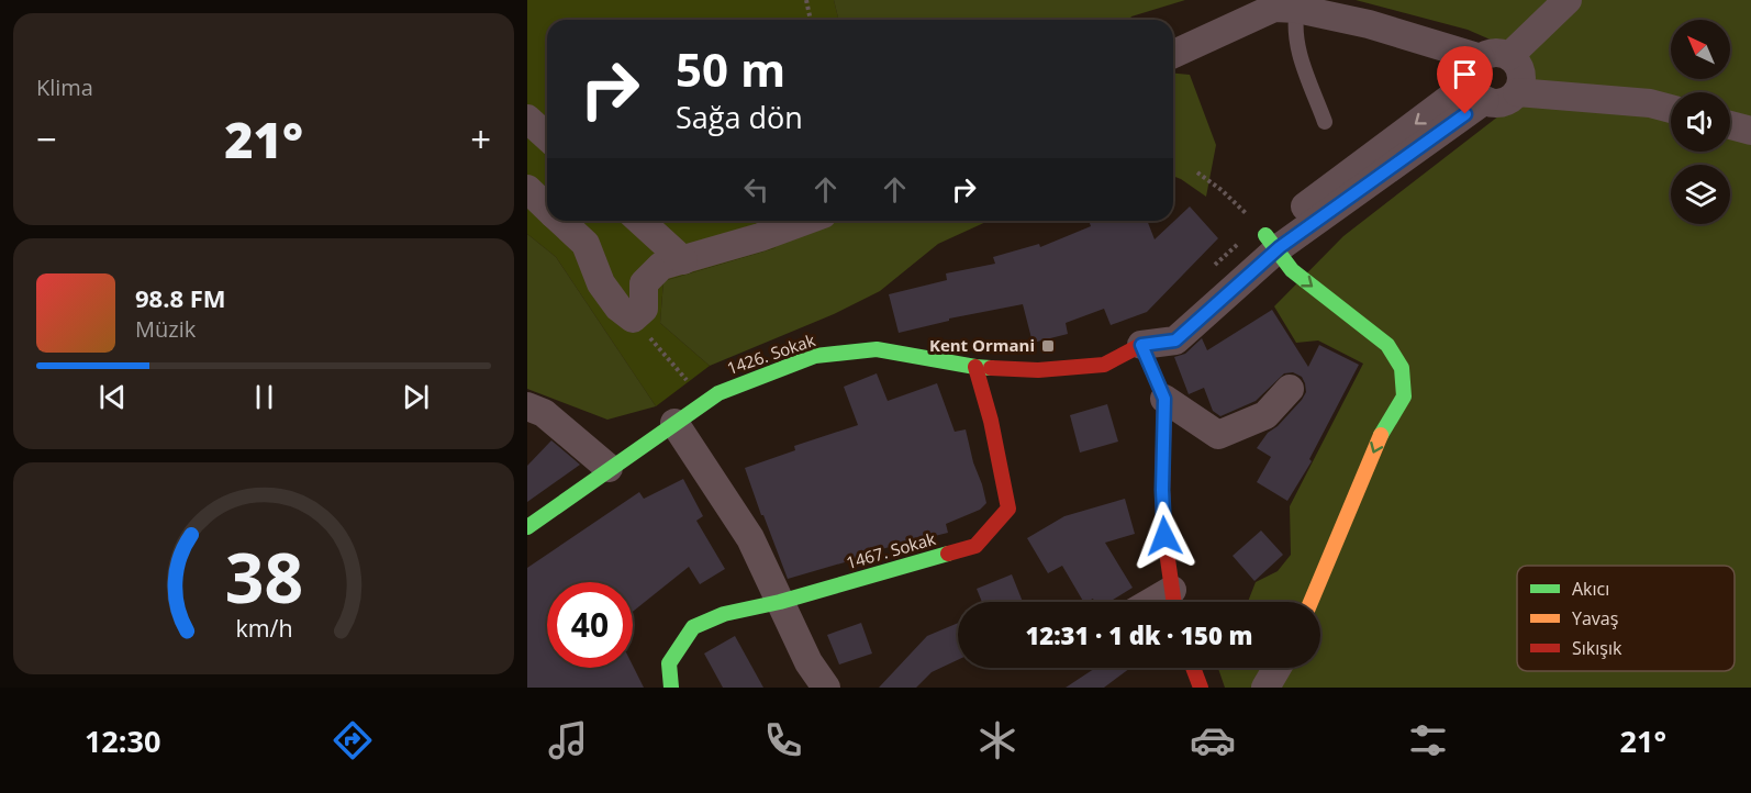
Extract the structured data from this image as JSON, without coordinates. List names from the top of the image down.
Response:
{
  "streets": {
    "street": ["1426. Sokak", "1467. Sokak"]
  },
  "crossings": [
    ["1426. Sokak", "1467. Sokak"]
  ],
  "places": {
    "transit": ["Kent Ormani"]
  },
  "legend": ["Akıcı", "Yavaş", "Sıkışık"],
  "north": "top left",
  "page": {
    "tile": "Klima",
    "turn": ["50 m", "Sağa dön"],
    "heat": ["−", "21°", "+"],
    "song": ["98.8 FM", "Müzik"],
    "limit": "40",
    "trip": "12:31 · 1 dk · 150 m",
    "tabs": ["12:30", "21°"],
    "gauge": ["38", "km/h"]
  }
}
